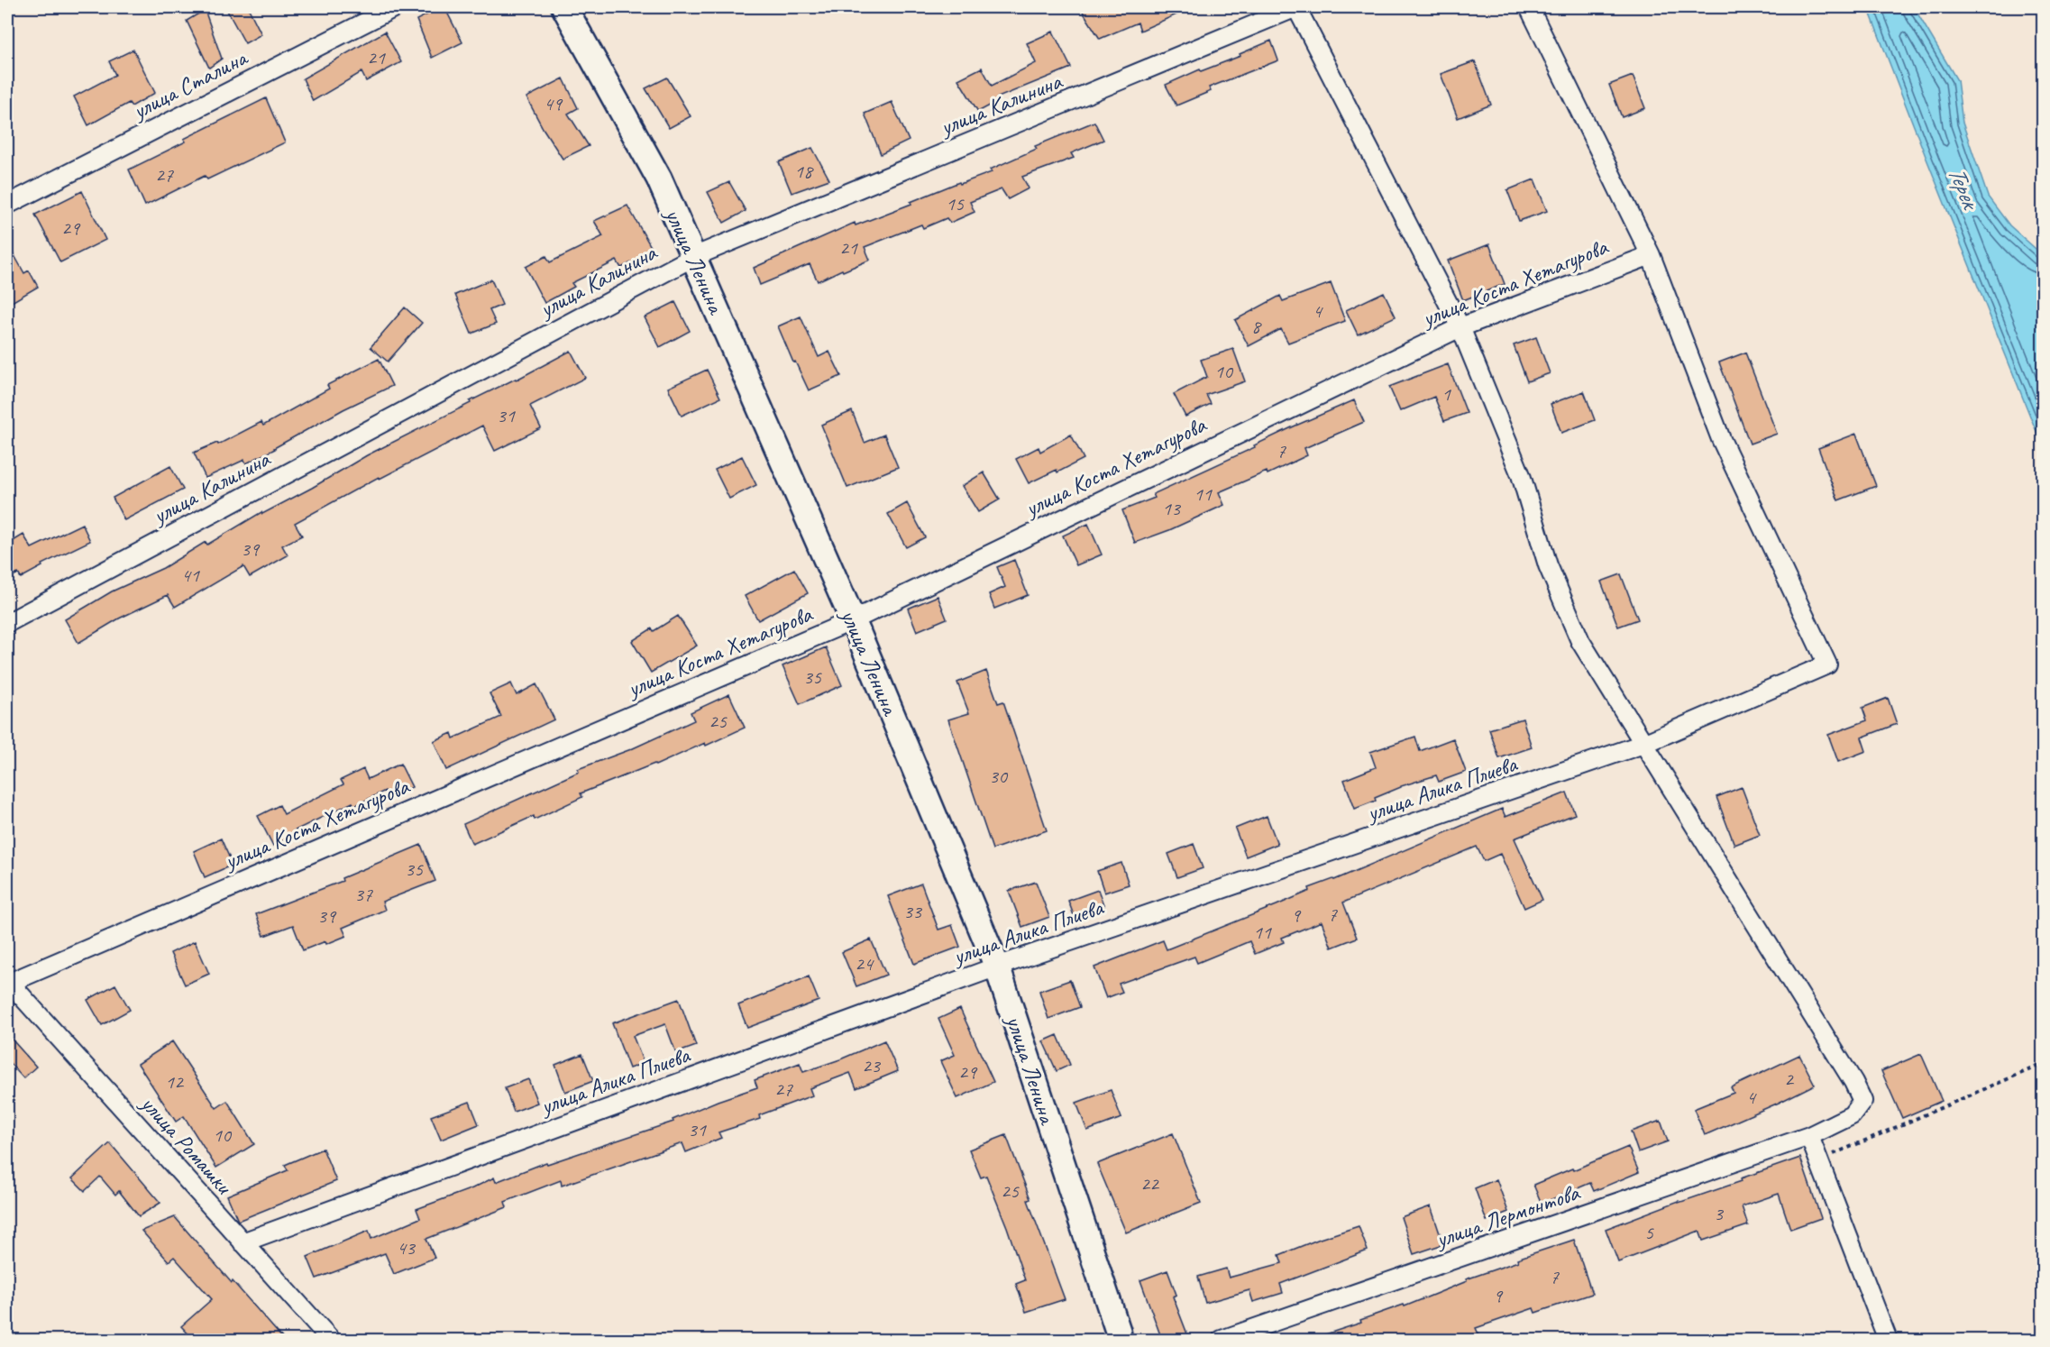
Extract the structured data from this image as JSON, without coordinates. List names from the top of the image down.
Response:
{
  "streets": {
    "street": [
      "улица Сталина",
      "улица Калинина",
      "улица Ленина",
      "улица Коста Хетагурова",
      "улица Алика Плиева",
      "улица Ромашки",
      "улица Лермонтова"
    ]
  },
  "crossings": [
    ["улица Калинина", "улица Ленина"],
    ["улица Ленина", "улица Коста Хетагурова"],
    ["улица Ленина", "улица Алика Плиева"],
    ["улица Коста Хетагурова", "улица Алика Плиева"],
    ["улица Коста Хетагурова", "улица Ромашки"],
    ["улица Алика Плиева", "улица Ромашки"],
    ["улица Алика Плиева", "улица Лермонтова"]
  ],
  "water": ["Терек"],
  "house_numbers": [
    "21",
    "49",
    "18",
    "27",
    "15",
    "29",
    "21",
    "4",
    "8",
    "10",
    "1",
    "31",
    "7",
    "11",
    "13",
    "39",
    "41",
    "35",
    "25",
    "30",
    "35",
    "37",
    "33",
    "7",
    "9",
    "39",
    "11",
    "24",
    "23",
    "29",
    "2",
    "12",
    "27",
    "4",
    "31",
    "10",
    "22",
    "25",
    "3",
    "5",
    "43",
    "7",
    "9"
  ]
}
